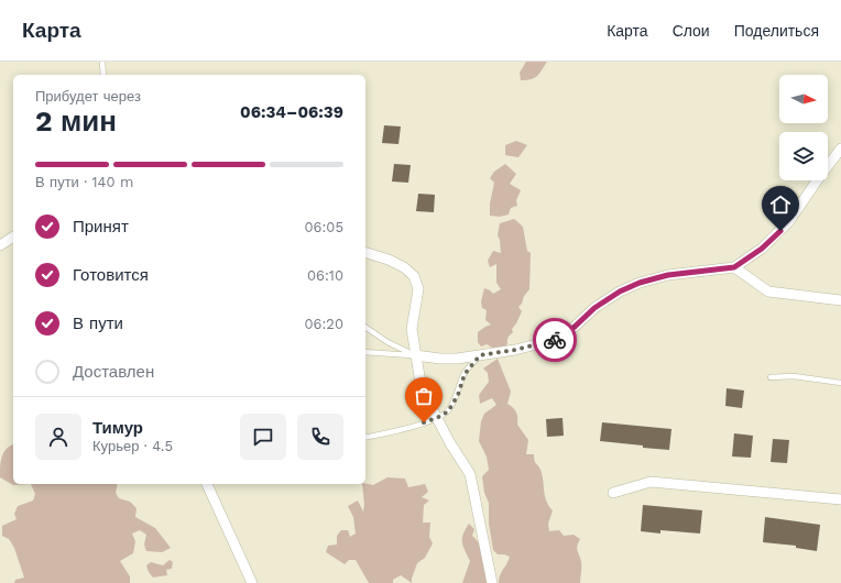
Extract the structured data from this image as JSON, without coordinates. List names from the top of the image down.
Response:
{
  "north": "right",
  "page": {
    "header": "Карта",
    "nav": ["Карта", "Слои", "Поделиться"],
    "heading": ["2 мин", "Прибудет через", "06:34–06:39"],
    "panel": ["Тимур", "Курьер · 4.5"],
    "bar": "В пути · 140 m",
    "list": [
      ["Принят", "06:05"],
      ["Готовится", "06:10"],
      ["В пути", "06:20"],
      "Доставлен"
    ]
  }
}
